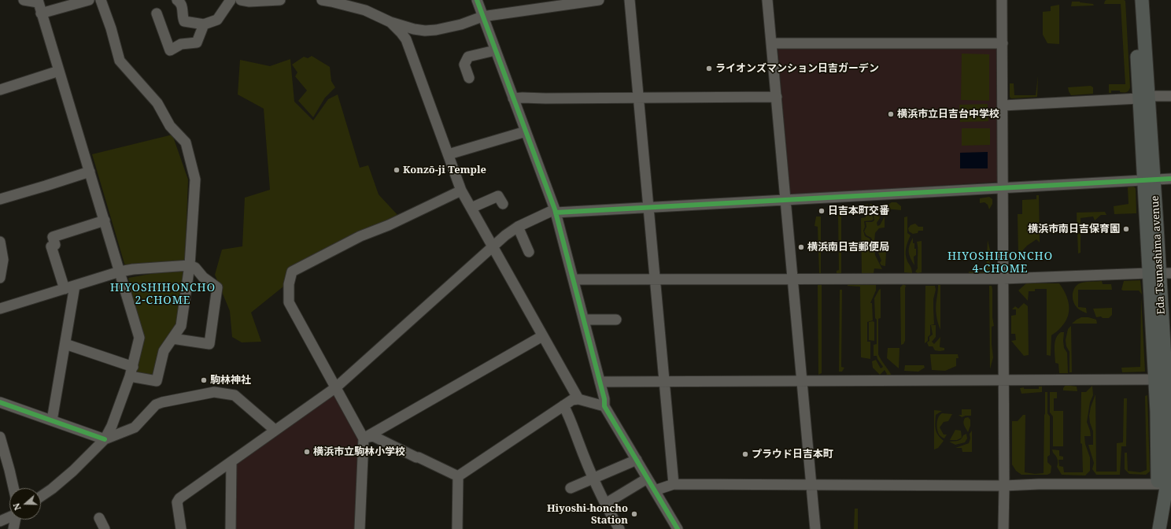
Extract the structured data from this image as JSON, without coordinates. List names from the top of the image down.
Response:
{
  "streets": {
    "main road": ["Eda Tsunashima avenue"]
  },
  "districts": ["HIYOSHIHONCHO 4-CHOME", "HIYOSHIHONCHO 2-CHOME"],
  "places": [
    "ライオンズマンション日吉ガーデン",
    "横浜市立日吉台中学校",
    "Konzō-ji Temple",
    "日吉本町交番",
    "横浜市南日吉保育園",
    "横浜南日吉郵便局",
    "駒林神社",
    "横浜市立駒林小学校",
    "プラウド日吉本町",
    "Hiyoshi-honcho Station"
  ],
  "north": "left"
}
